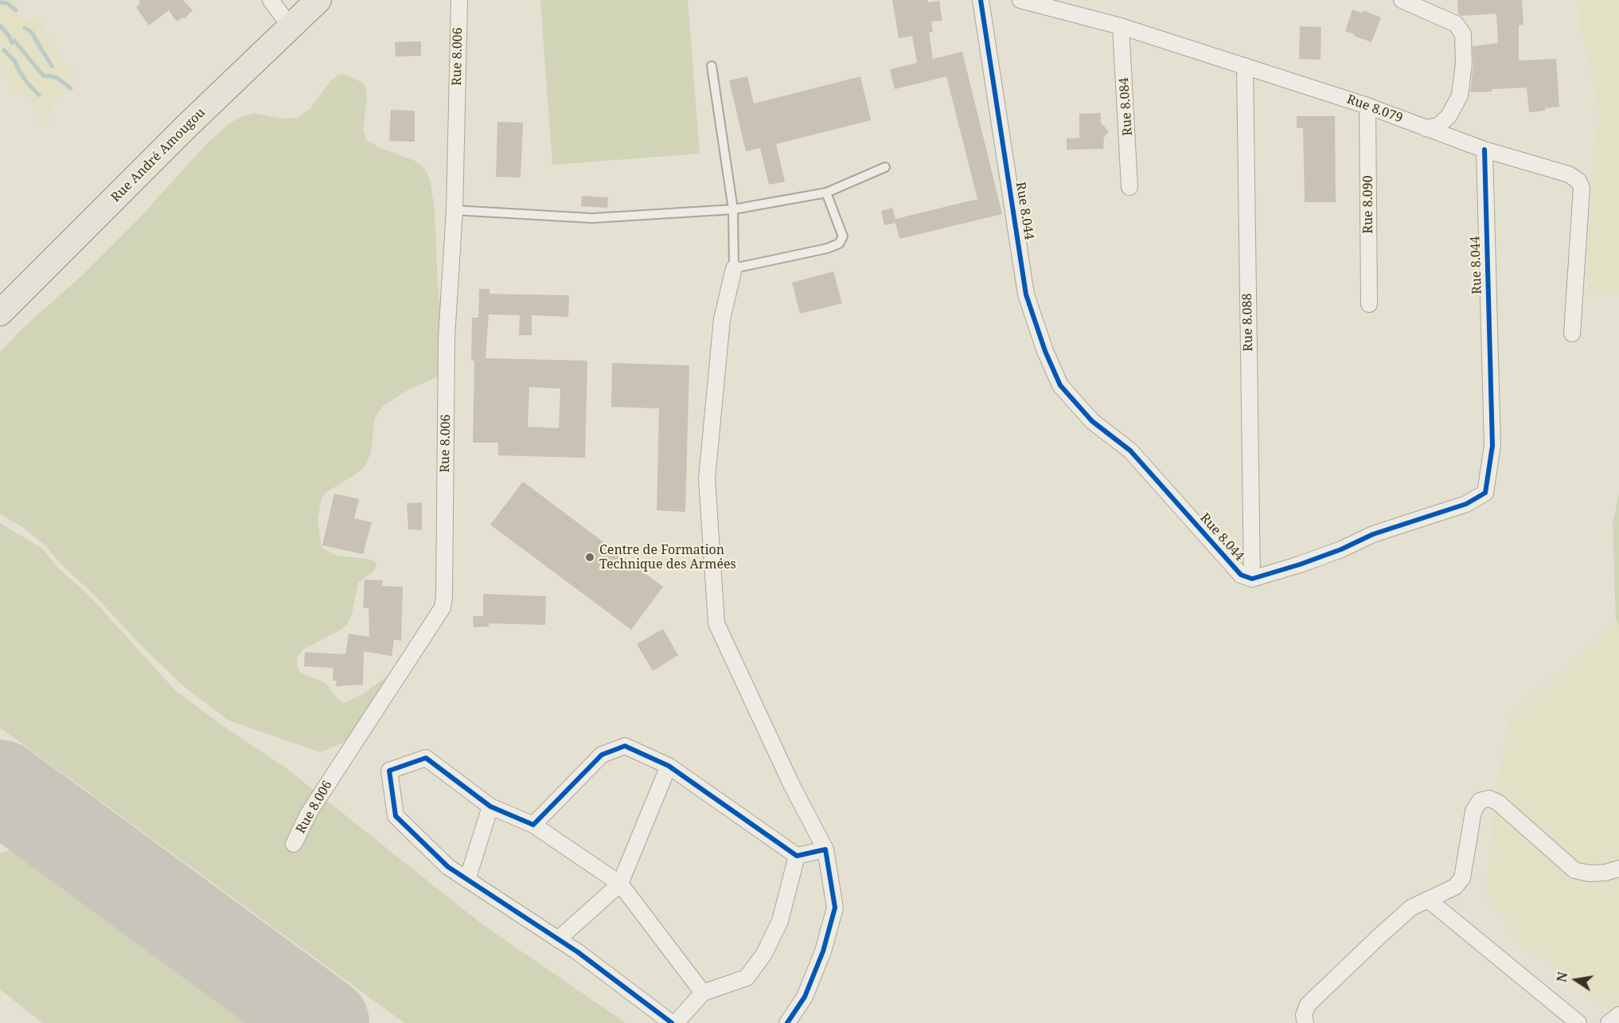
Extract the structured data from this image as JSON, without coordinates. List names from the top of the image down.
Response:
{
  "streets": {
    "main road": ["Rue André Amougou"],
    "street": [
      "Rue 8.006",
      "Rue 8.084",
      "Rue 8.079",
      "Rue 8.090",
      "Rue 8.044",
      "Rue 8.088"
    ]
  },
  "crossings": [
    ["Rue 8.084", "Rue 8.079"],
    ["Rue 8.079", "Rue 8.090"],
    ["Rue 8.079", "Rue 8.044"],
    ["Rue 8.079", "Rue 8.088"],
    ["Rue 8.044", "Rue 8.088"]
  ],
  "places": ["Centre de Formation Technique des Armées"],
  "north": "left"
}
